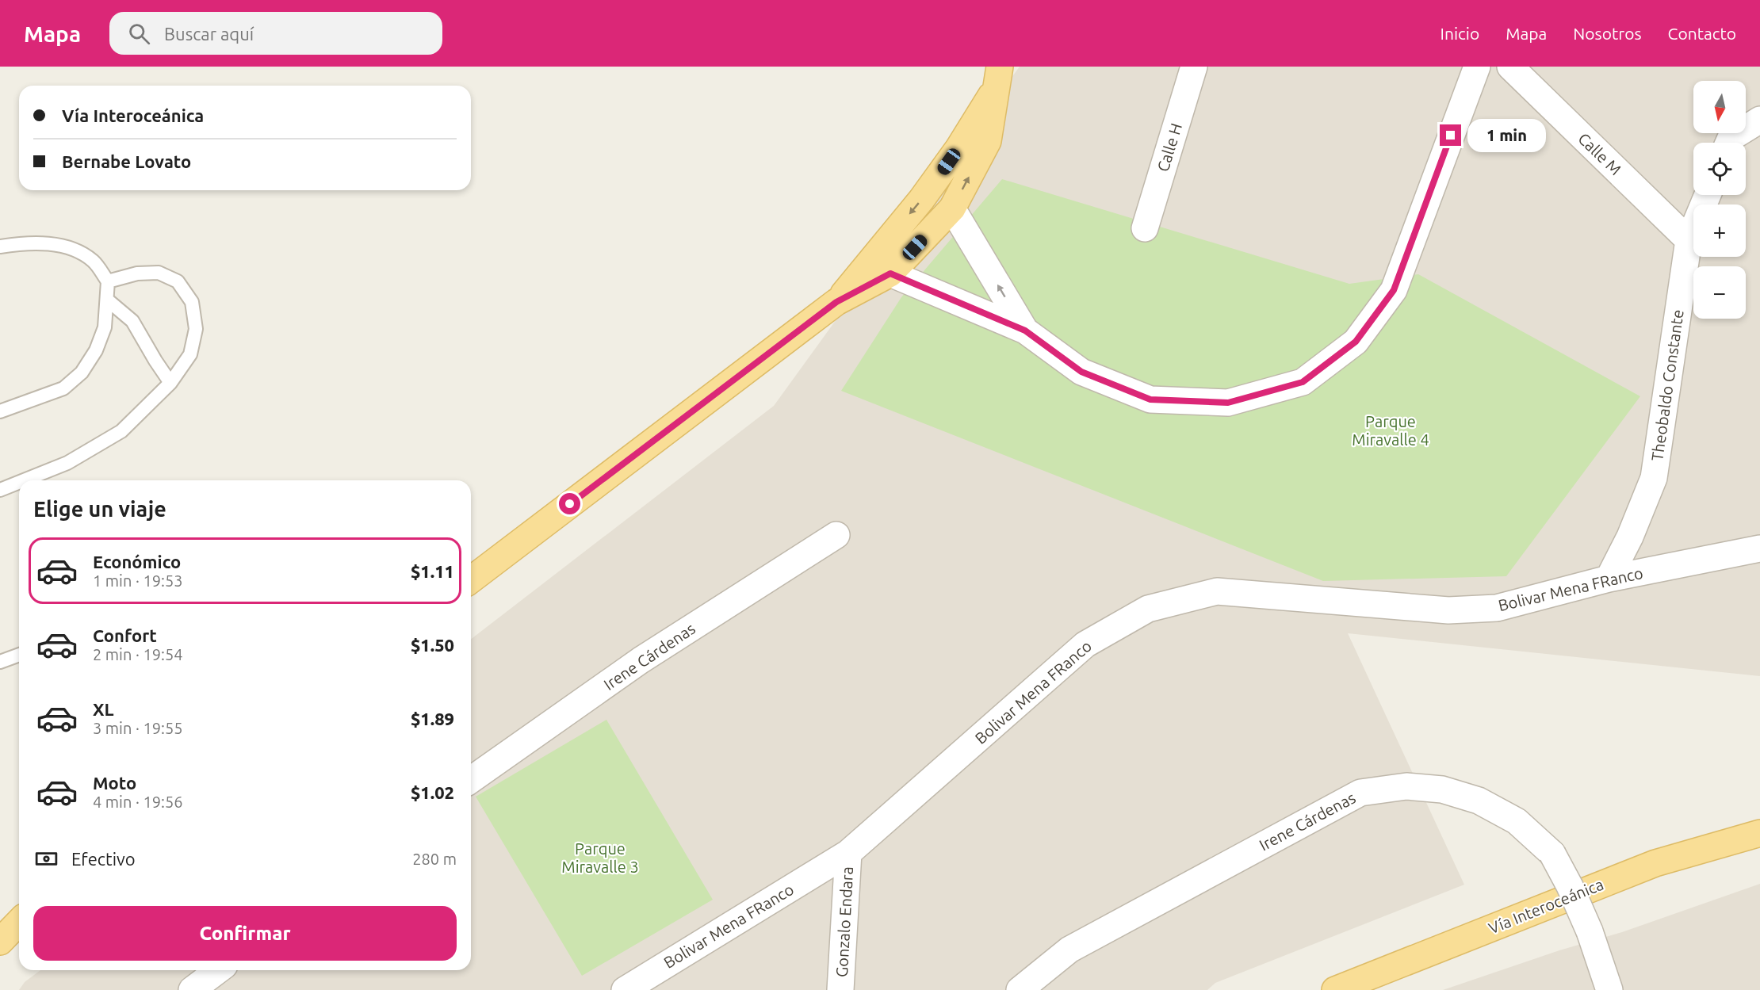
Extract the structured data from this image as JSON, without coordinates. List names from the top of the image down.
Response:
{
  "streets": {
    "main road": ["Vía Interoceánica"],
    "street": [
      "Calle H",
      "Calle M",
      "Theobaldo Constante",
      "Bolivar Mena FRanco",
      "Irene Cárdenas",
      "Gonzalo Endara"
    ]
  },
  "crossings": [
    ["Calle M", "Theobaldo Constante"],
    ["Theobaldo Constante", "Bolivar Mena FRanco"],
    ["Bolivar Mena FRanco", "Gonzalo Endara"]
  ],
  "parks": ["Parque Miravalle 4", "Parque Miravalle 3"],
  "north": "bottom",
  "page": {
    "header": "Mapa",
    "search": "Buscar aquí",
    "nav": [
      "Inicio",
      "Mapa",
      "Nosotros",
      "Contacto"
    ],
    "map_buttons": ["+", "−"],
    "banner": ["Vía Interoceánica", "Bernabe Lovato"],
    "bubble": "1 min",
    "heading": "Elige un viaje",
    "list": [
      {
        "name": "Económico",
        "note": "1 min · 19:53",
        "value": "$1.11"
      },
      {
        "name": "Confort",
        "note": "2 min · 19:54",
        "value": "$1.50"
      },
      {
        "name": "XL",
        "note": "3 min · 19:55",
        "value": "$1.89"
      },
      {
        "name": "Moto",
        "note": "4 min · 19:56",
        "value": "$1.02"
      }
    ],
    "pay": ["Efectivo", "280 m"],
    "buttons": "Confirmar"
  }
}
